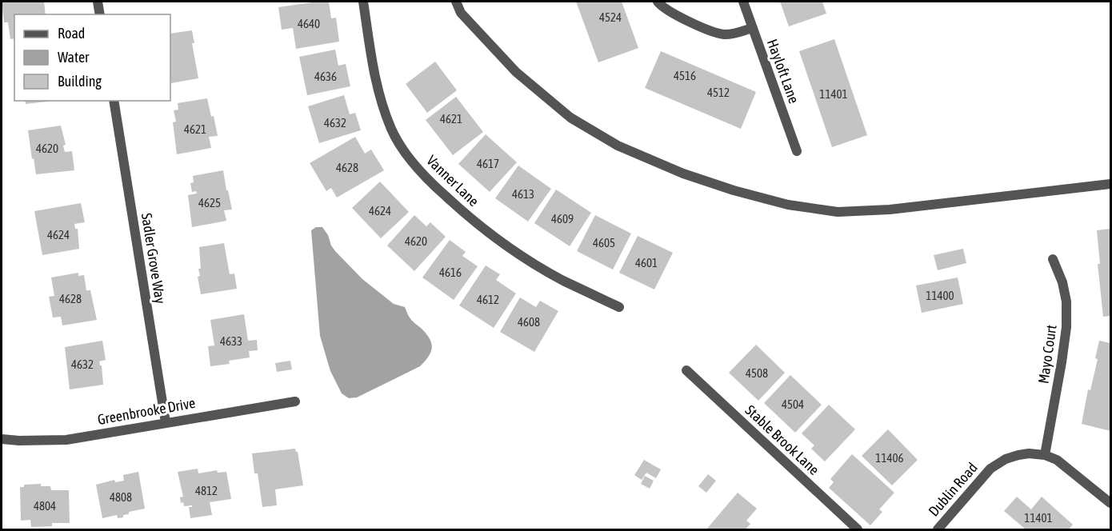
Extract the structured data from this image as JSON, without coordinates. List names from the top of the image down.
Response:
{
  "streets": {
    "street": [
      "Hayloft Lane",
      "Vanner Lane",
      "Sadler Grove Way",
      "Mayo Court",
      "Greenbrooke Drive",
      "Stable Brook Lane",
      "Dublin Road"
    ]
  },
  "crossings": [
    ["Sadler Grove Way", "Greenbrooke Drive"],
    ["Mayo Court", "Dublin Road"]
  ],
  "house_numbers": [
    "4524",
    "4640",
    "4516",
    "4636",
    "4512",
    "11401",
    "4621",
    "4632",
    "4621",
    "4620",
    "4617",
    "4628",
    "4613",
    "4625",
    "4624",
    "4609",
    "4624",
    "4620",
    "4605",
    "4601",
    "4616",
    "11400",
    "4628",
    "4612",
    "4608",
    "4633",
    "4632",
    "4508",
    "4504",
    "11406",
    "4812",
    "4808",
    "4804",
    "11401"
  ],
  "legend": ["Road", "Water", "Building"]
}
